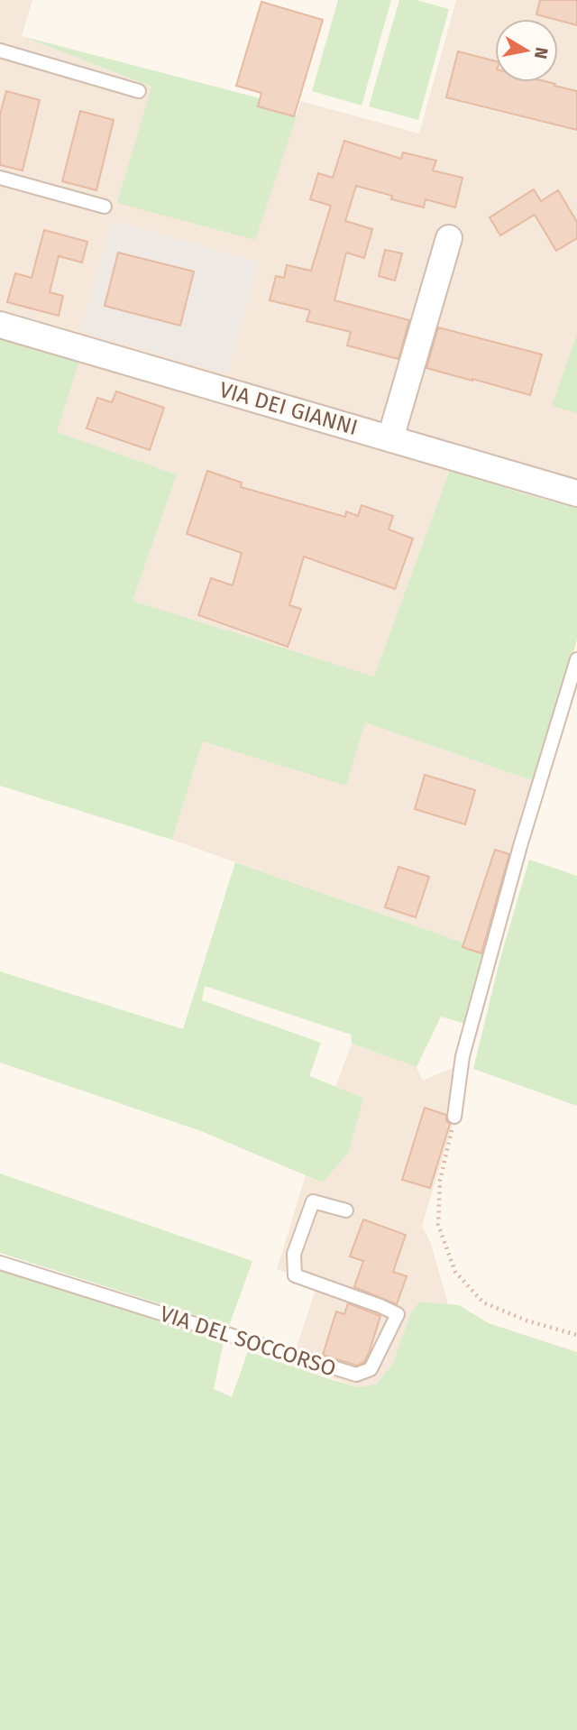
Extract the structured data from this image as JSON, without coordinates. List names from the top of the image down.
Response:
{
  "streets": {
    "street": ["VIA DEI GIANNI"],
    "lane": ["VIA DEL SOCCORSO"]
  },
  "north": "right"
}
